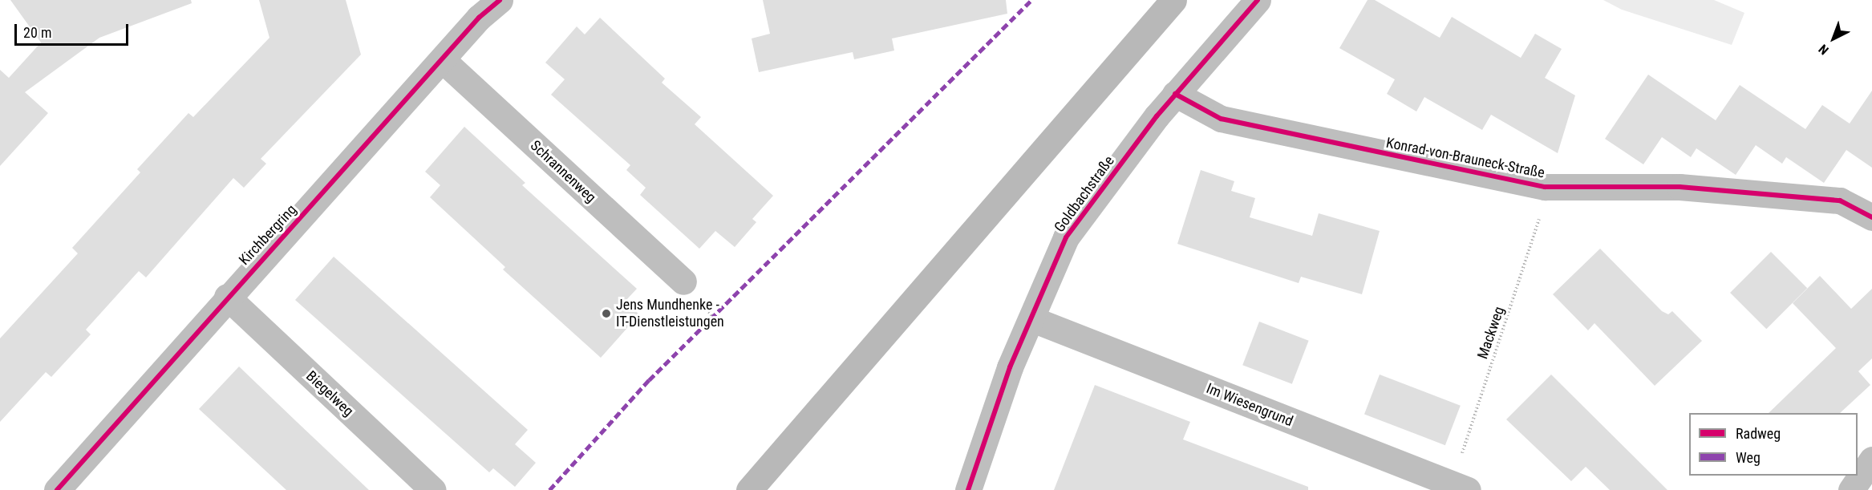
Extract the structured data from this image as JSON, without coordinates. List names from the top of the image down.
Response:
{
  "streets": {
    "street": [
      "Konrad-von-Brauneck-Straße",
      "Schrannenweg",
      "Goldbachstraße",
      "Kirchbergring",
      "Biegelweg",
      "Im Wiesengrund"
    ],
    "path": ["Mackweg"]
  },
  "crossings": [
    ["Konrad-von-Brauneck-Straße", "Goldbachstraße"],
    ["Konrad-von-Brauneck-Straße", "Mackweg"],
    ["Schrannenweg", "Kirchbergring"],
    ["Goldbachstraße", "Im Wiesengrund"],
    ["Kirchbergring", "Biegelweg"],
    ["Mackweg", "Im Wiesengrund"]
  ],
  "places": ["Jens Mundhenke - IT-Dienstleistungen"],
  "legend": ["Radweg", "Weg"],
  "scale_bar": "20 m",
  "north": "bottom left"
}
